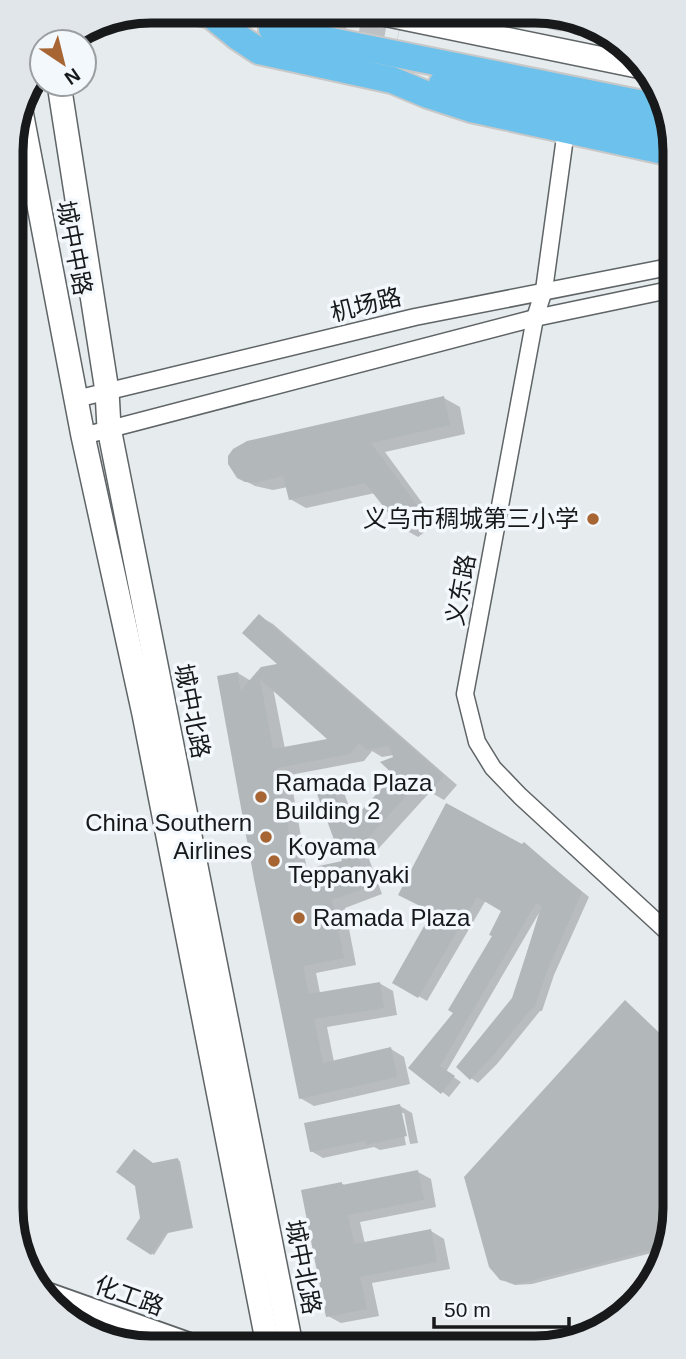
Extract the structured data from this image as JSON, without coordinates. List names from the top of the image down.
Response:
{
  "streets": {
    "main road": ["城中中路", "城中北路"],
    "street": ["机场路", "义东路", "化工路"]
  },
  "crossings": [
    ["城中中路", "机场路"],
    ["城中中路", "城中北路"],
    ["机场路", "义东路"],
    ["机场路", "城中北路"]
  ],
  "places": [
    "义乌市稠城第三小学",
    "Ramada Plaza Building 2",
    "China Southern Airlines",
    "Koyama Teppanyaki",
    "Ramada Plaza"
  ],
  "scale_bar": "50 m",
  "north": "bottom right"
}
